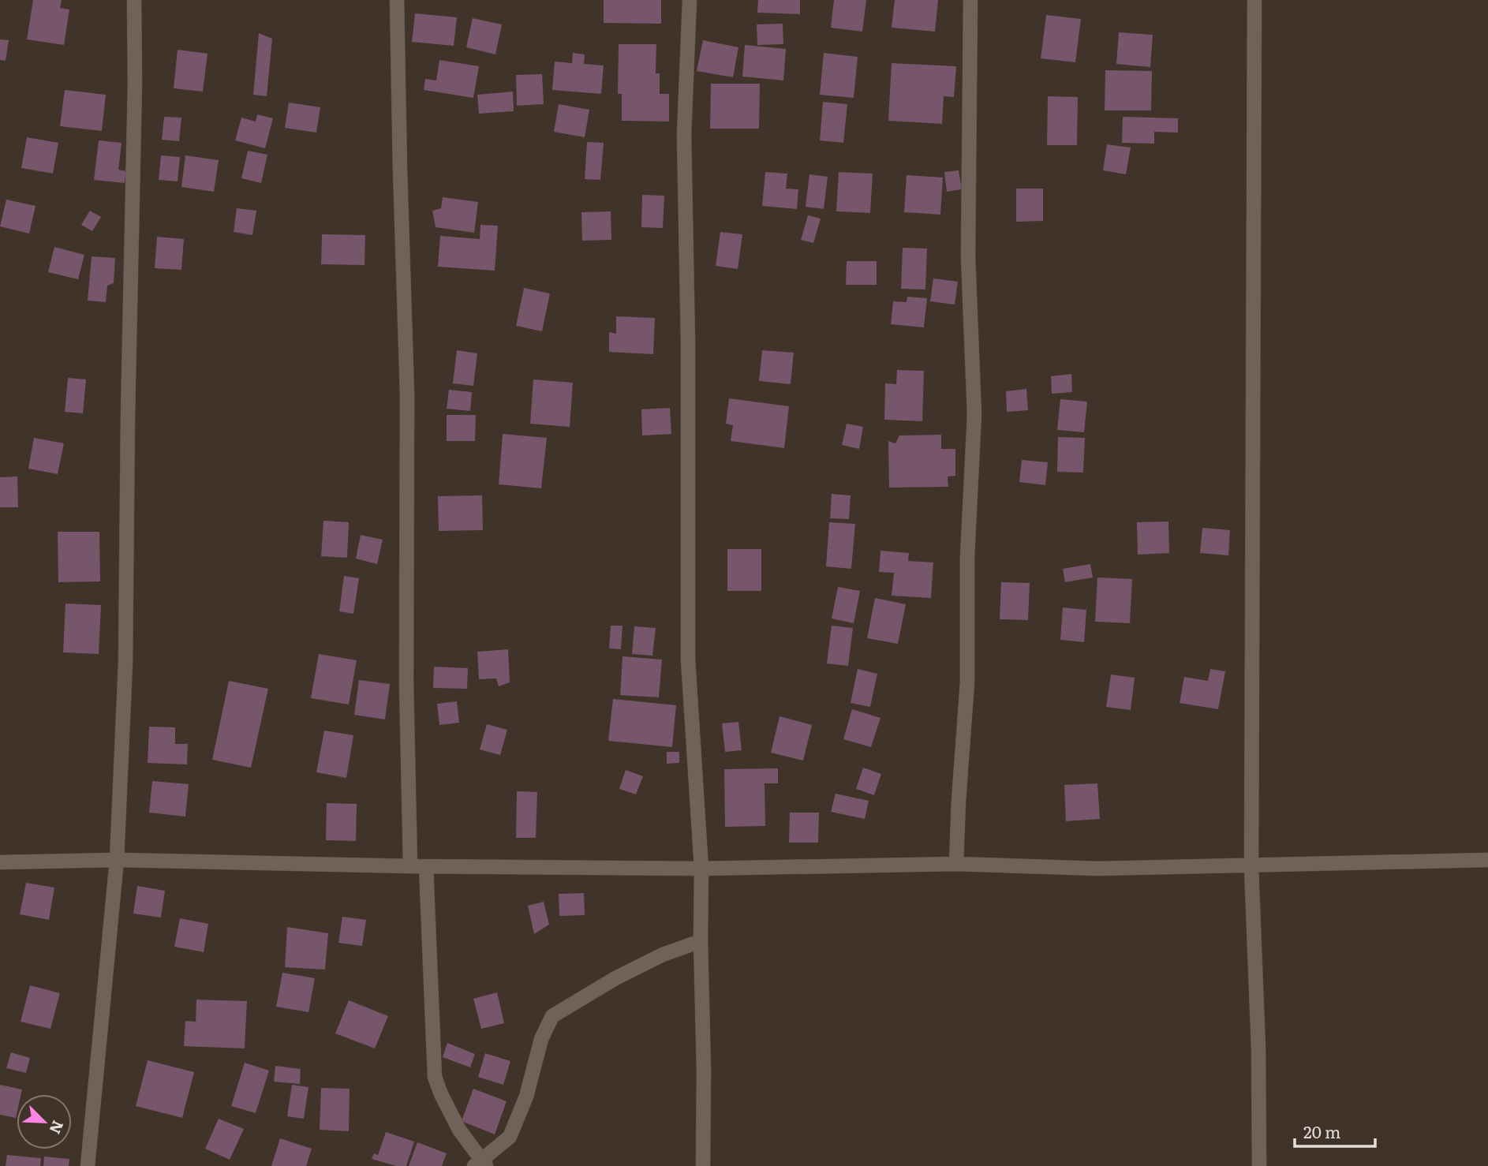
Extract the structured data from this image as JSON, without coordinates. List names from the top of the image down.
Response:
{
  "scale_bar": "20 m",
  "north": "bottom right"
}
